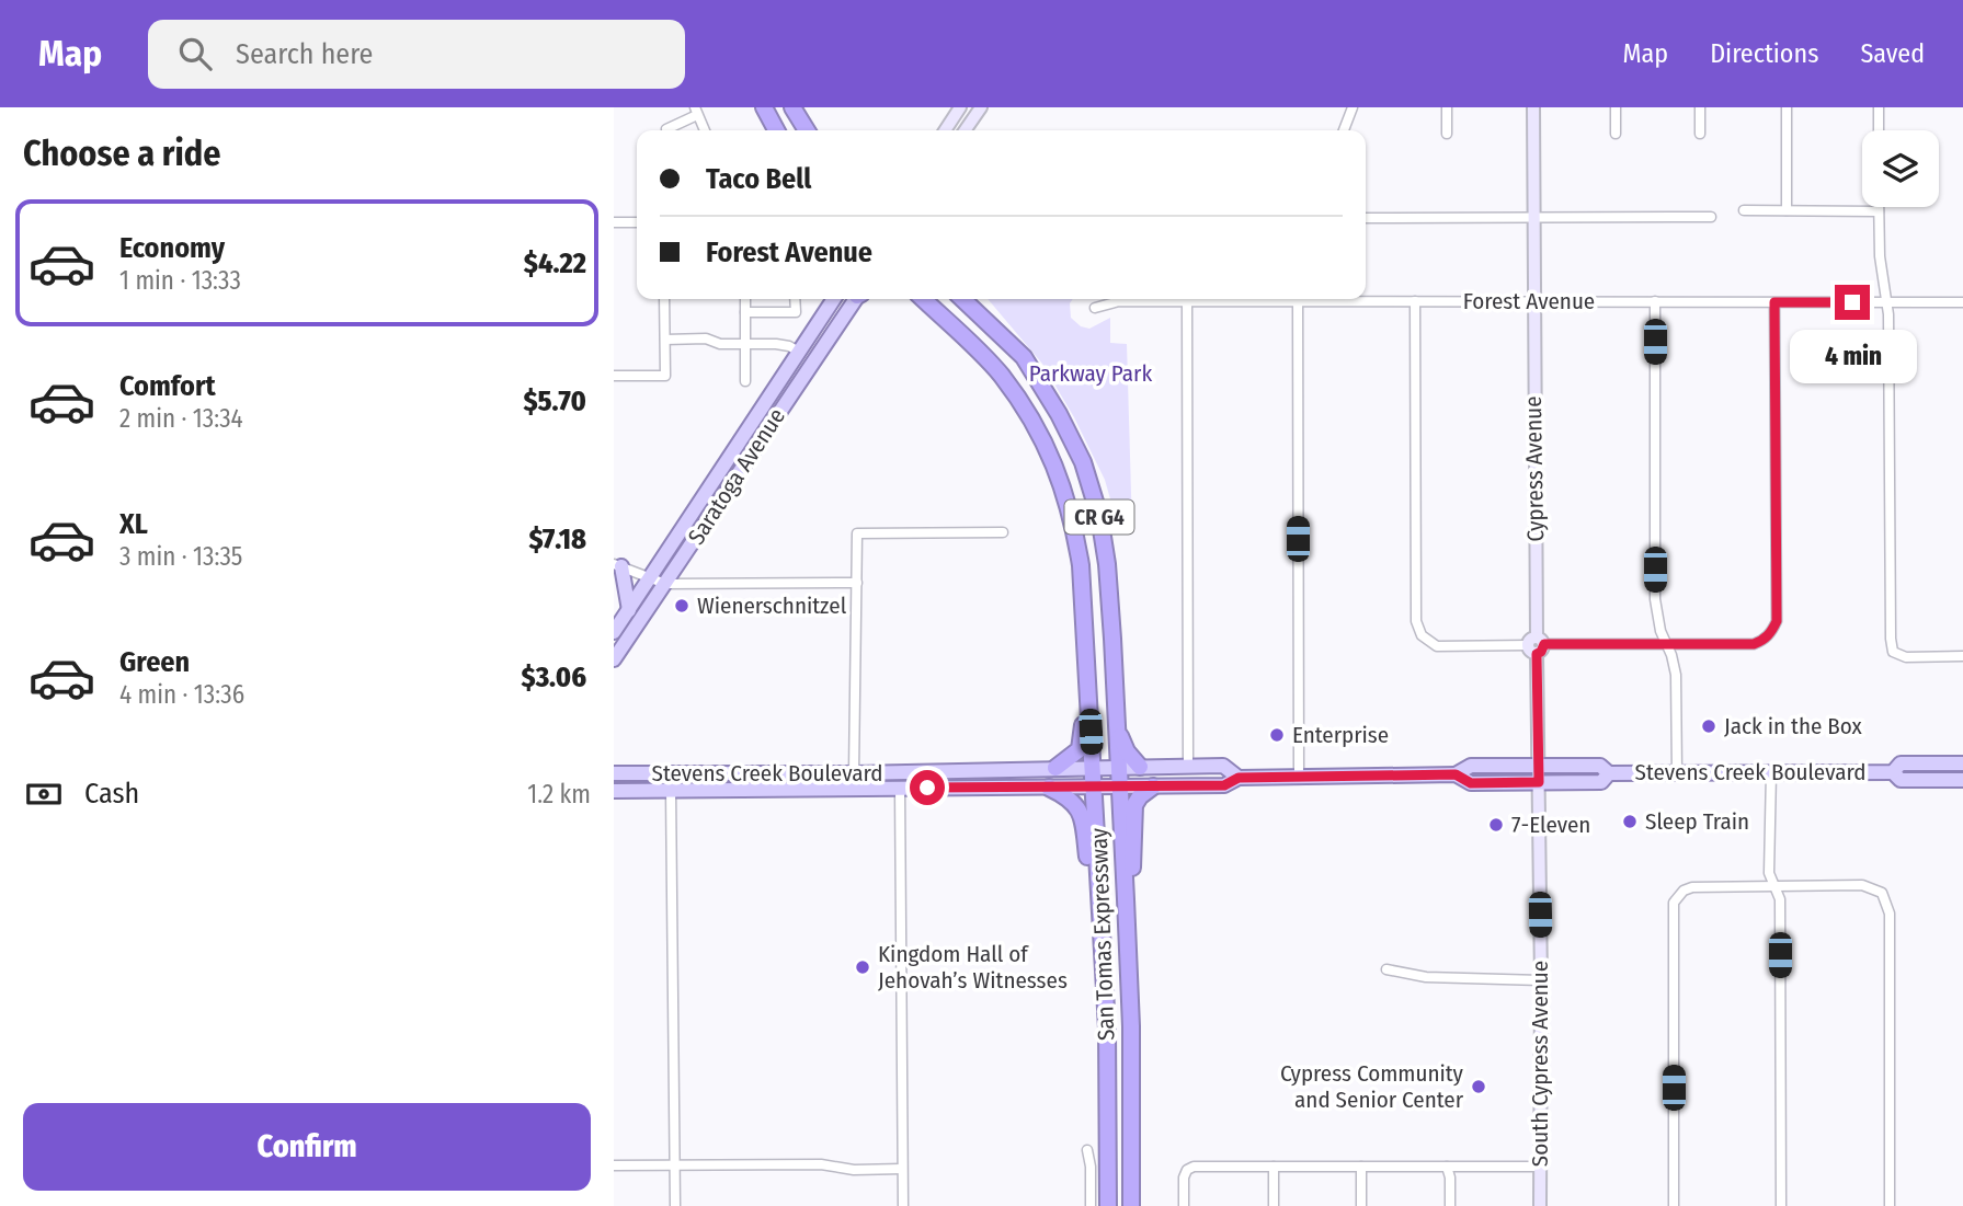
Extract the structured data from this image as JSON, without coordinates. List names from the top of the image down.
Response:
{
  "streets": {
    "highway": ["CR G4", "San Tomas Expressway"],
    "main road": ["Saratoga Avenue", "Stevens Creek Boulevard"],
    "street": ["Forest Avenue", "Cypress Avenue", "South Cypress Avenue"]
  },
  "crossings": [
    ["Forest Avenue", "Cypress Avenue"],
    ["Cypress Avenue", "Stevens Creek Boulevard"],
    ["Stevens Creek Boulevard", "San Tomas Expressway"],
    ["Stevens Creek Boulevard", "South Cypress Avenue"]
  ],
  "parks": ["Parkway Park"],
  "places": [
    "Wienerschnitzel",
    "Jack in the Box",
    "Enterprise",
    "Sleep Train",
    "7-Eleven",
    "Kingdom Hall of Jehovah’s Witnesses",
    "Cypress Community and Senior Center"
  ],
  "page": {
    "header": "Map",
    "search": "Search here",
    "nav": ["Map", "Directions", "Saved"],
    "heading": "Choose a ride",
    "banner": ["Taco Bell", "Forest Avenue"],
    "list": [
      {
        "name": "Economy",
        "note": "1 min · 13:33",
        "value": "$4.22"
      },
      {
        "name": "Comfort",
        "note": "2 min · 13:34",
        "value": "$5.70"
      },
      {
        "name": "XL",
        "note": "3 min · 13:35",
        "value": "$7.18"
      },
      {
        "name": "Green",
        "note": "4 min · 13:36",
        "value": "$3.06"
      }
    ],
    "bubble": "4 min",
    "pay": ["Cash", "1.2 km"],
    "buttons": "Confirm"
  }
}
